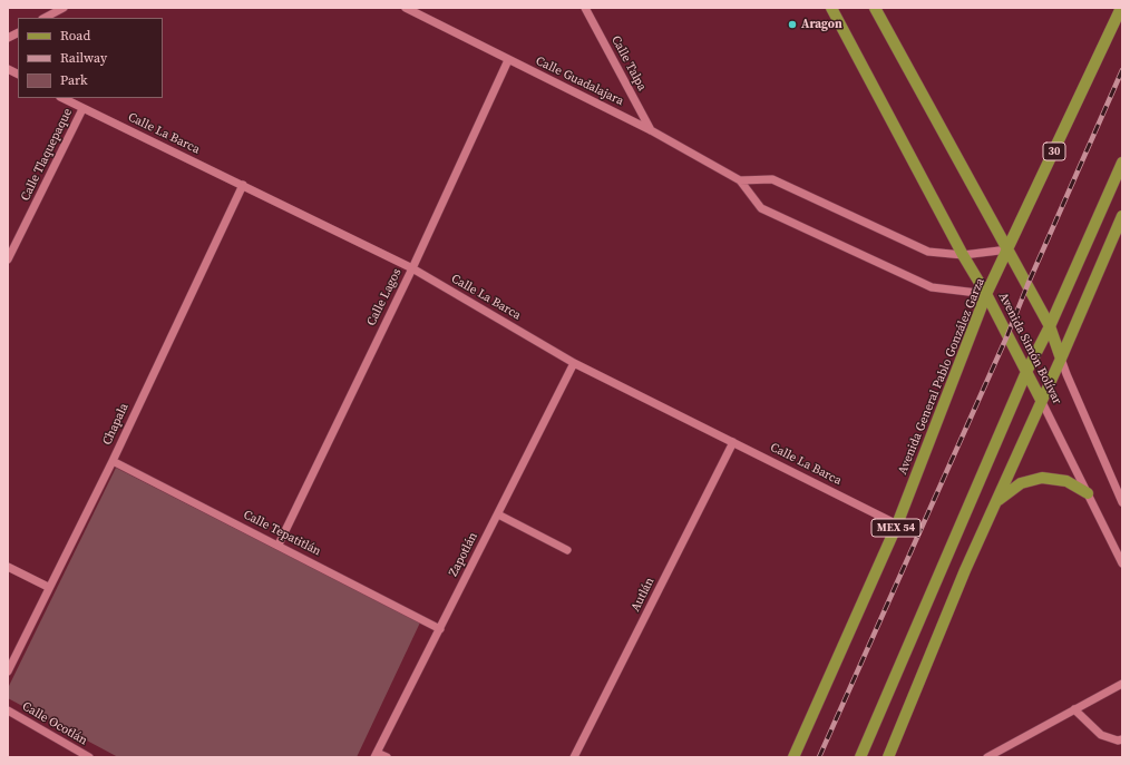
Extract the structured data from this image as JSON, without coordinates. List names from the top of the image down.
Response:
{
  "streets": {
    "main road": [
      "30",
      "Avenida Simón Bolívar",
      "Avenida General Pablo González Garza",
      "MEX 54"
    ],
    "street": [
      "Calle Talpa",
      "Calle Guadalajara",
      "Calle La Barca",
      "Calle Tlaquepaque",
      "Calle Lagos",
      "Chapala",
      "Calle Tepatitlán",
      "Zapotlán",
      "Autlán",
      "Calle Ocotlán"
    ]
  },
  "crossings": [
    ["Calle Talpa", "Calle Guadalajara"],
    ["Calle Guadalajara", "Calle Lagos"],
    ["Calle Guadalajara", "Avenida Simón Bolívar"],
    ["Calle Guadalajara", "Avenida General Pablo González Garza"],
    ["Calle La Barca", "Calle Tlaquepaque"],
    ["Calle La Barca", "Calle Lagos"],
    ["Calle La Barca", "Avenida General Pablo González Garza"],
    ["Calle La Barca", "Chapala"],
    ["Calle La Barca", "Zapotlán"],
    ["Calle La Barca", "Autlán"],
    ["Calle Lagos", "Calle Tepatitlán"],
    ["Avenida Simón Bolívar", "Avenida General Pablo González Garza"],
    ["Chapala", "Calle Tepatitlán"],
    ["Calle Tepatitlán", "Zapotlán"]
  ],
  "places": ["Aragon"],
  "legend": ["Road", "Railway", "Park"]
}
